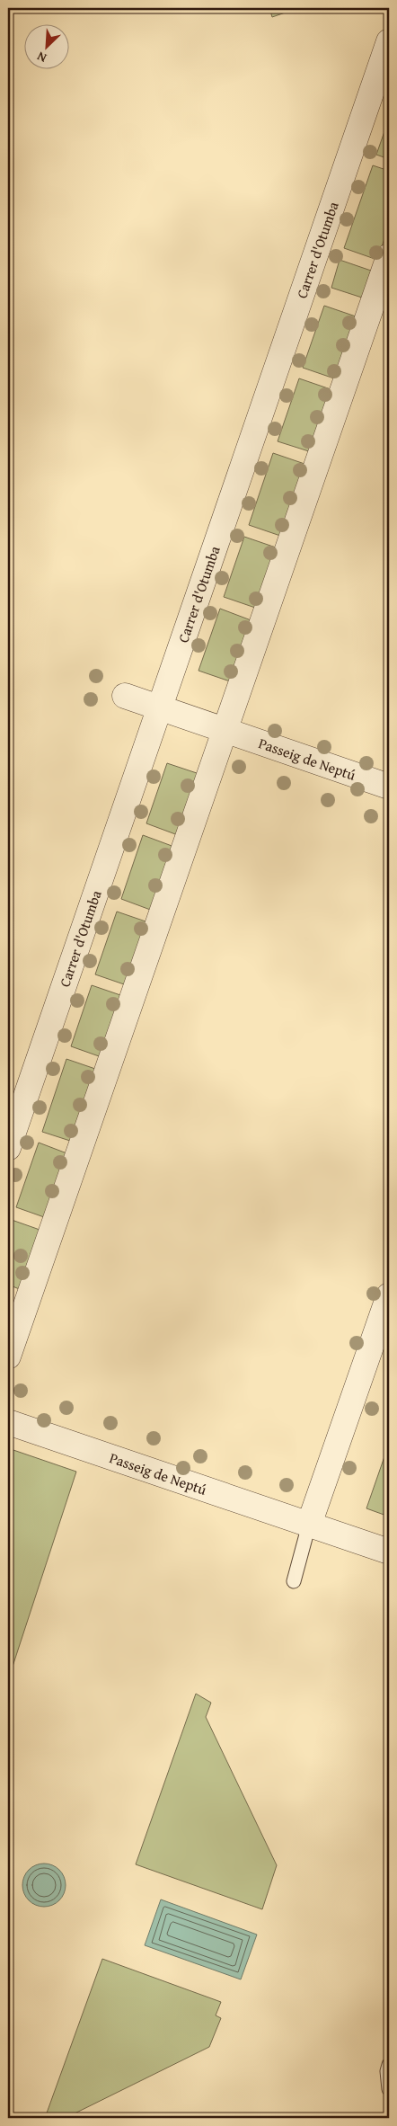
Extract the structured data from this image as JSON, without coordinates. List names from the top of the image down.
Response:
{
  "streets": {
    "street": ["Carrer d'Otumba", "Passeig de Neptú"]
  },
  "crossings": [
    ["Carrer d'Otumba", "Passeig de Neptú"]
  ],
  "north": "bottom left"
}
